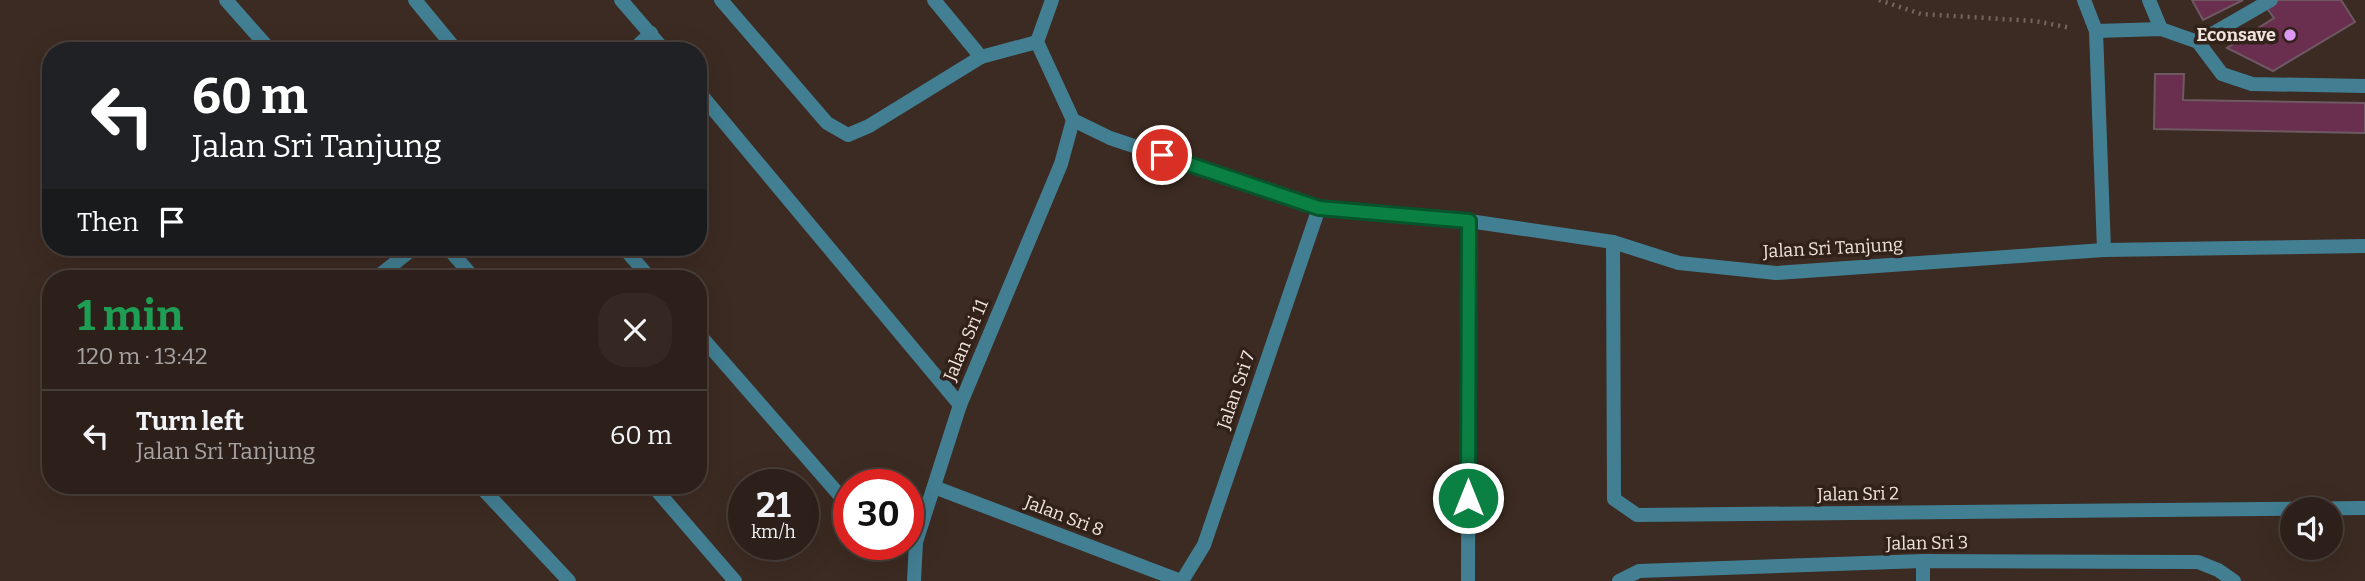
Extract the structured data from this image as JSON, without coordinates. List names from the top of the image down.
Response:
{
  "streets": {
    "street": [
      "Jalan Sri Tanjung",
      "Jalan Sri 11",
      "Jalan Sri 7",
      "Jalan Sri 2",
      "Jalan Sri 8",
      "Jalan Sri 3"
    ]
  },
  "crossings": [
    ["Jalan Sri Tanjung", "Jalan Sri 11"],
    ["Jalan Sri Tanjung", "Jalan Sri 7"],
    ["Jalan Sri Tanjung", "Jalan Sri 2"],
    ["Jalan Sri 11", "Jalan Sri 8"],
    ["Jalan Sri 7", "Jalan Sri 8"]
  ],
  "places": ["Econsave"],
  "page": {
    "turn": ["60 m", "Jalan Sri Tanjung"],
    "then": "Then",
    "heading": ["1 min", "120 m · 13:42"],
    "list": [
      {
        "name": "Turn left",
        "note": "Jalan Sri Tanjung",
        "value": "60 m"
      }
    ],
    "speed": "21 km/h",
    "limit": "30"
  }
}
